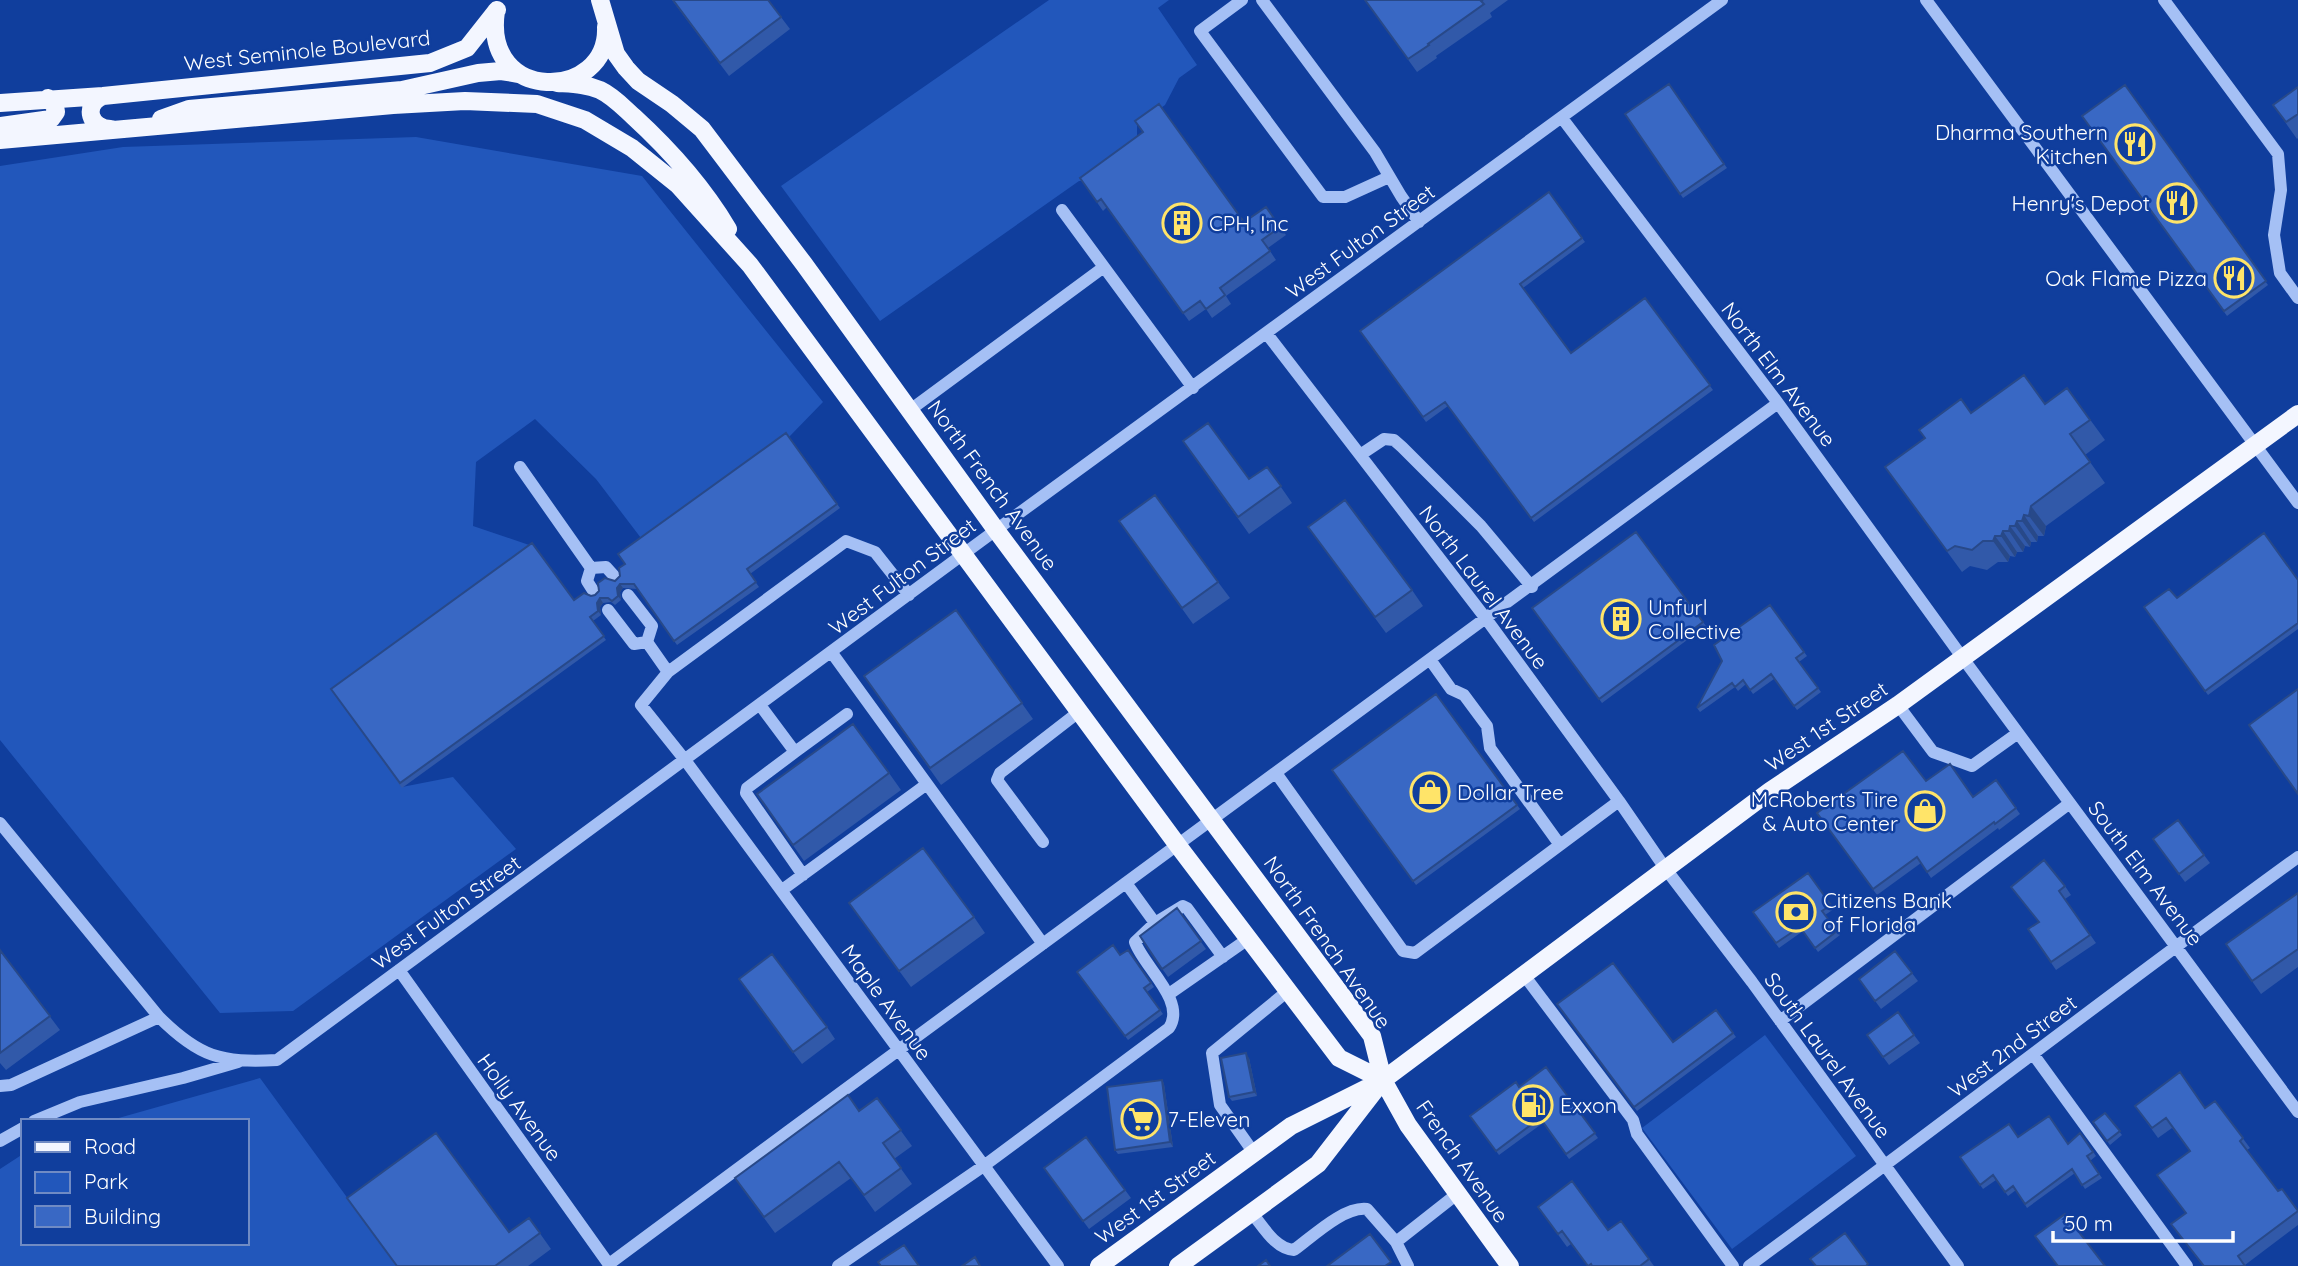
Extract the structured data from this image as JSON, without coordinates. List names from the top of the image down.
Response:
{
  "streets": {
    "main road": [
      "West Seminole Boulevard",
      "North French Avenue",
      "West 1st Street",
      "French Avenue"
    ],
    "street": [
      "West Fulton Street",
      "North Elm Avenue",
      "North Laurel Avenue",
      "South Elm Avenue",
      "Maple Avenue",
      "West 2nd Street",
      "South Laurel Avenue",
      "Holly Avenue"
    ]
  },
  "crossings": [
    ["West Fulton Street", "North Elm Avenue"],
    ["West Fulton Street", "North French Avenue"],
    ["West Fulton Street", "North Laurel Avenue"],
    ["West Fulton Street", "Maple Avenue"],
    ["West Fulton Street", "Holly Avenue"],
    ["North Elm Avenue", "West 1st Street"],
    ["North Elm Avenue", "South Elm Avenue"],
    ["North French Avenue", "West 1st Street"],
    ["North French Avenue", "French Avenue"],
    ["North Laurel Avenue", "West 1st Street"],
    ["North Laurel Avenue", "South Laurel Avenue"],
    ["West 1st Street", "South Elm Avenue"],
    ["West 1st Street", "South Laurel Avenue"],
    ["West 1st Street", "French Avenue"],
    ["South Elm Avenue", "West 2nd Street"],
    ["West 2nd Street", "South Laurel Avenue"]
  ],
  "places": {
    "restaurant": ["Dharma Southern Kitchen", "Henry's Depot", "Oak Flame Pizza"],
    "building": ["CPH, Inc", "Unfurl Collective"],
    "shop": ["Dollar Tree", "McRoberts Tire & Auto Center"],
    "bank": ["Citizens Bank of Florida"],
    "fuel station": ["Exxon"],
    "supermarket": ["7-Eleven"]
  },
  "legend": ["Road", "Park", "Building"],
  "scale_bar": "50 m"
}
